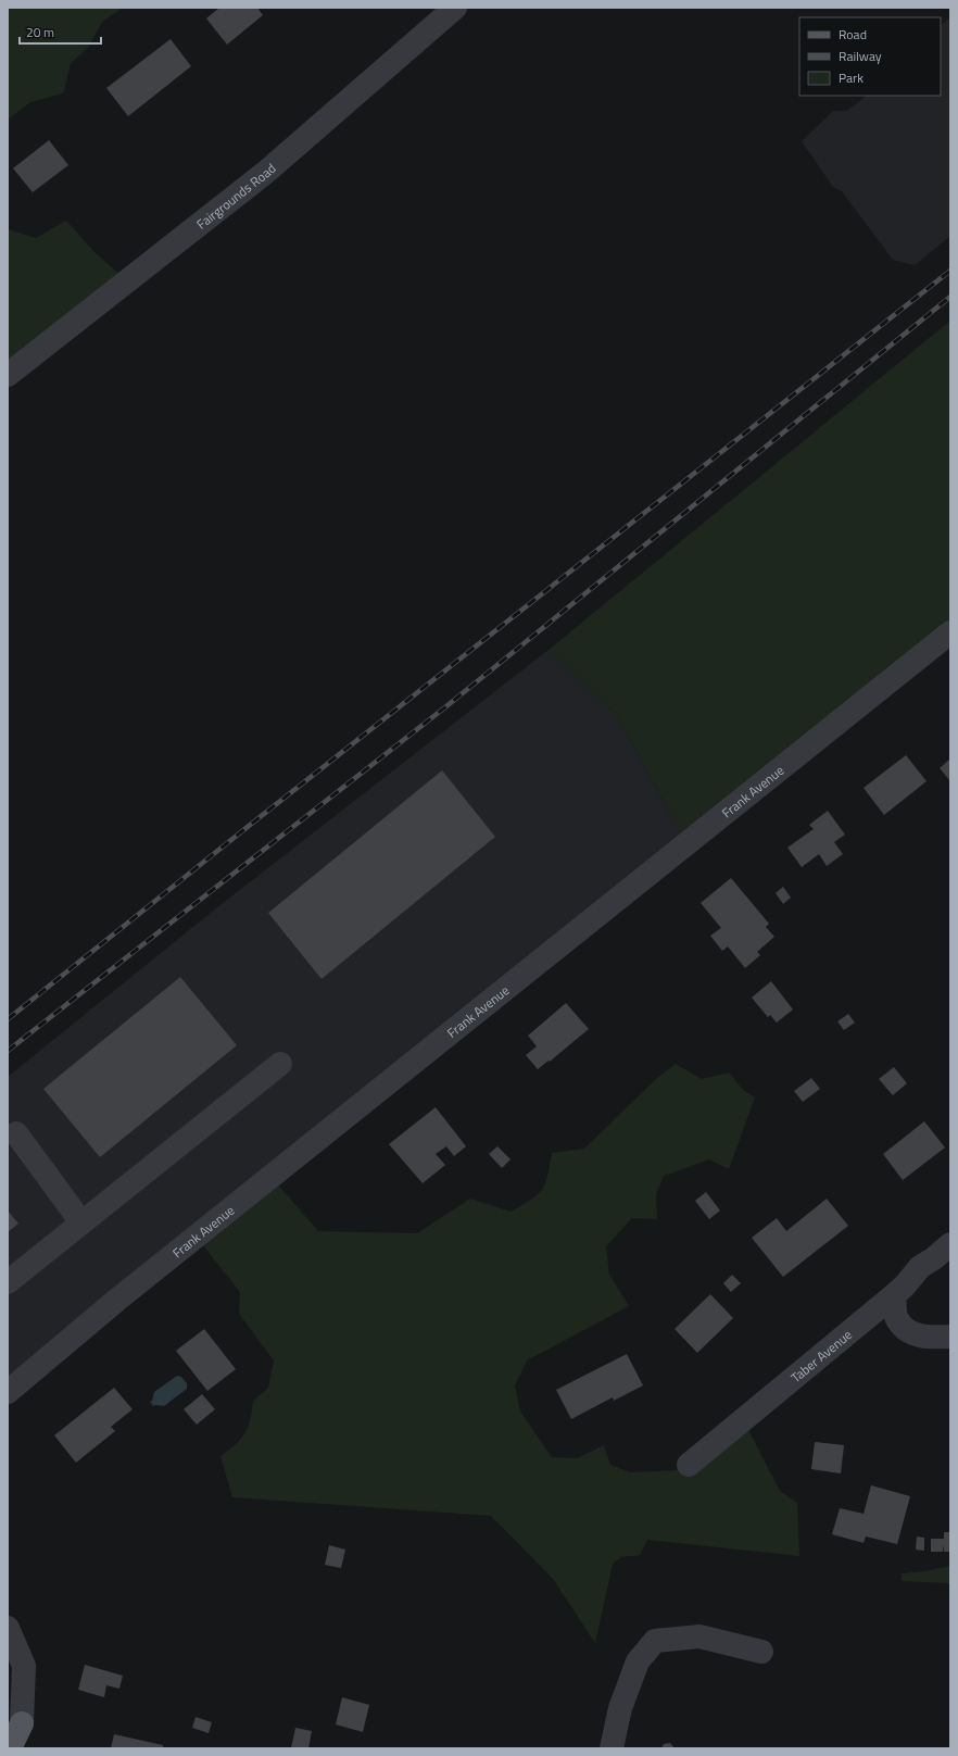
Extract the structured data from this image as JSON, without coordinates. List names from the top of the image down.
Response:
{
  "streets": {
    "street": ["Fairgrounds Road", "Frank Avenue", "Taber Avenue"]
  },
  "legend": ["Road", "Railway", "Park"],
  "scale_bar": "20 m"
}
